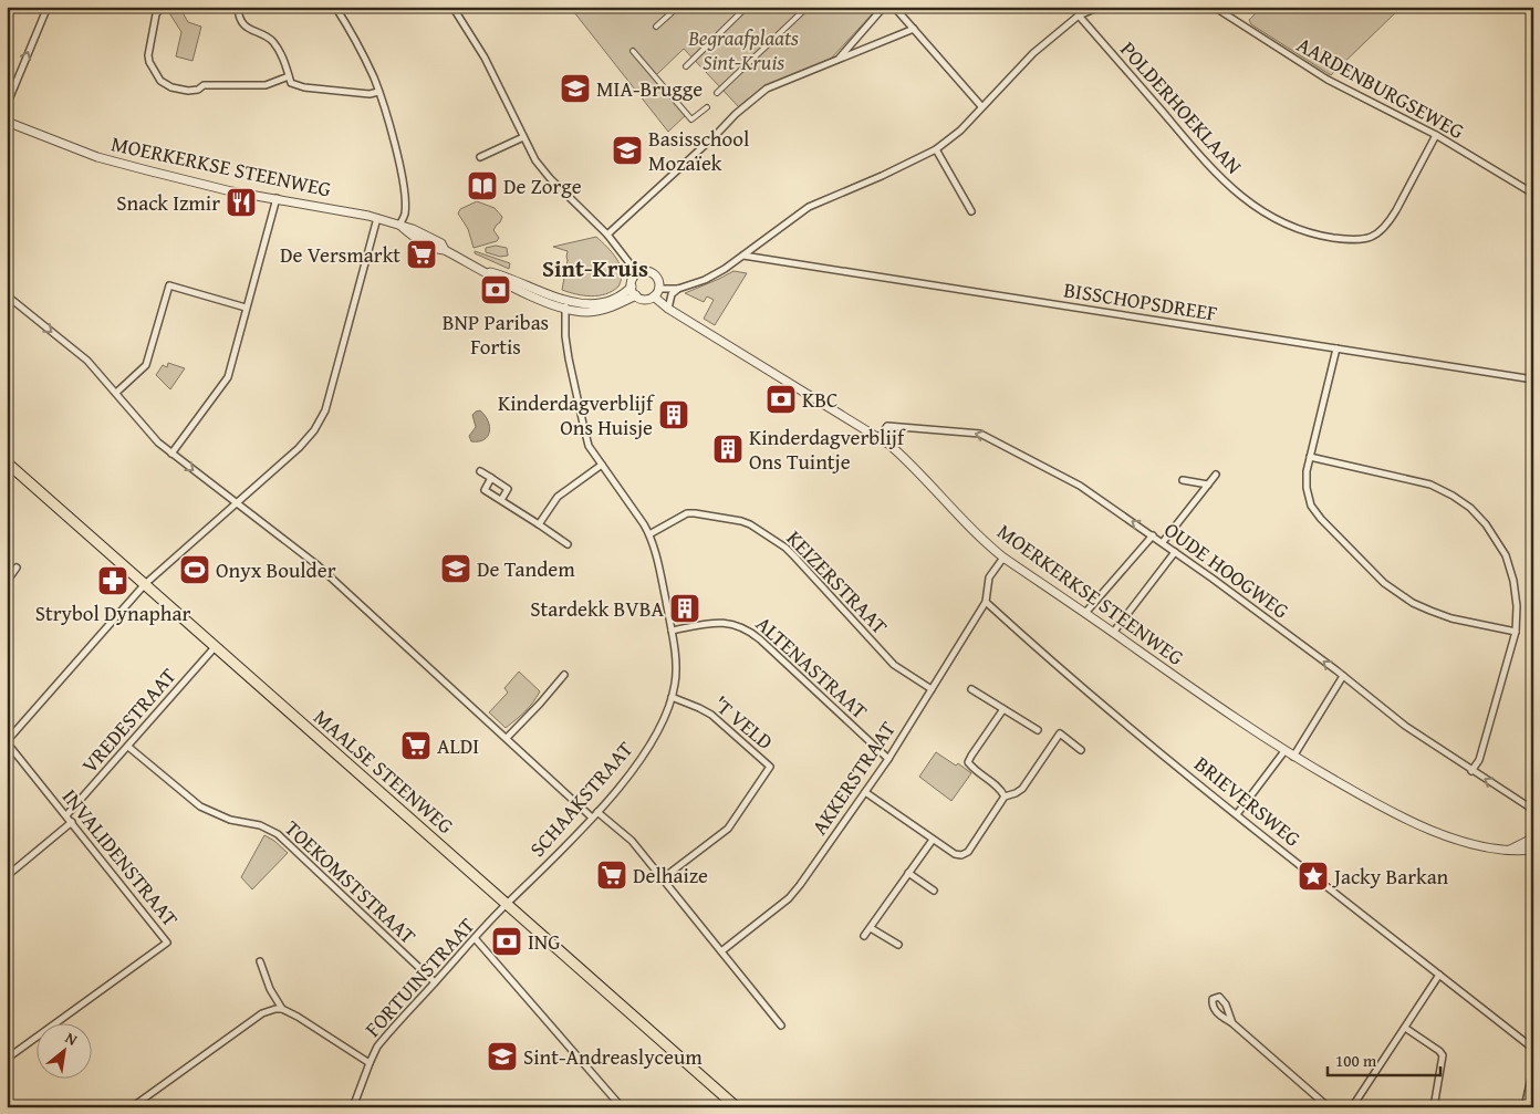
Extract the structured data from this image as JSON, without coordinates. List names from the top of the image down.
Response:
{
  "streets": {
    "main road": ["MAALSE STEENWEG"],
    "street": [
      "AARDENBURGSEWEG",
      "POLDERHOEKLAAN",
      "MOERKERKSE STEENWEG",
      "BISSCHOPSDREEF",
      "OUDE HOOGWEG",
      "KEIZERSTRAAT",
      "ALTENASTRAAT",
      "VREDESTRAAT",
      "'T VELD",
      "AKKERSTRAAT",
      "SCHAAKSTRAAT",
      "BRIEVERSWEG",
      "INVALIDENSTRAAT",
      "TOEKOMSTSTRAAT",
      "FORTUINSTRAAT"
    ]
  },
  "crossings": [
    ["AARDENBURGSEWEG", "POLDERHOEKLAAN"],
    ["MOERKERKSE STEENWEG", "OUDE HOOGWEG"],
    ["MOERKERKSE STEENWEG", "SCHAAKSTRAAT"],
    ["KEIZERSTRAAT", "AKKERSTRAAT"],
    ["KEIZERSTRAAT", "SCHAAKSTRAAT"],
    ["ALTENASTRAAT", "AKKERSTRAAT"],
    ["ALTENASTRAAT", "SCHAAKSTRAAT"],
    ["VREDESTRAAT", "MAALSE STEENWEG"],
    ["VREDESTRAAT", "INVALIDENSTRAAT"],
    ["VREDESTRAAT", "TOEKOMSTSTRAAT"],
    ["'T VELD", "SCHAAKSTRAAT"],
    ["MAALSE STEENWEG", "SCHAAKSTRAAT"],
    ["MAALSE STEENWEG", "FORTUINSTRAAT"],
    ["AKKERSTRAAT", "BRIEVERSWEG"],
    ["SCHAAKSTRAAT", "FORTUINSTRAAT"],
    ["TOEKOMSTSTRAAT", "FORTUINSTRAAT"]
  ],
  "one_way": ["OUDE HOOGWEG"],
  "districts": ["Sint-Kruis"],
  "parks": ["Begraafplaats Sint-Kruis"],
  "places": {
    "school or university": [
      "MIA-Brugge",
      "Basisschool Mozaïek",
      "De Tandem",
      "Sint-Andreaslyceum"
    ],
    "library": ["De Zorge"],
    "restaurant": ["Snack Izmir"],
    "supermarket": ["De Versmarkt", "ALDI", "Delhaize"],
    "bank": ["BNP Paribas Fortis", "KBC", "ING"],
    "building": ["Kinderdagverblijf Ons Huisje", "Kinderdagverblijf Ons Tuintje", "Stardekk BVBA"],
    "sports": ["Onyx Boulder"],
    "pharmacy": ["Strybol Dynaphar"],
    "place": ["Jacky Barkan"]
  },
  "scale_bar": "100 m",
  "north": "top right"
}
